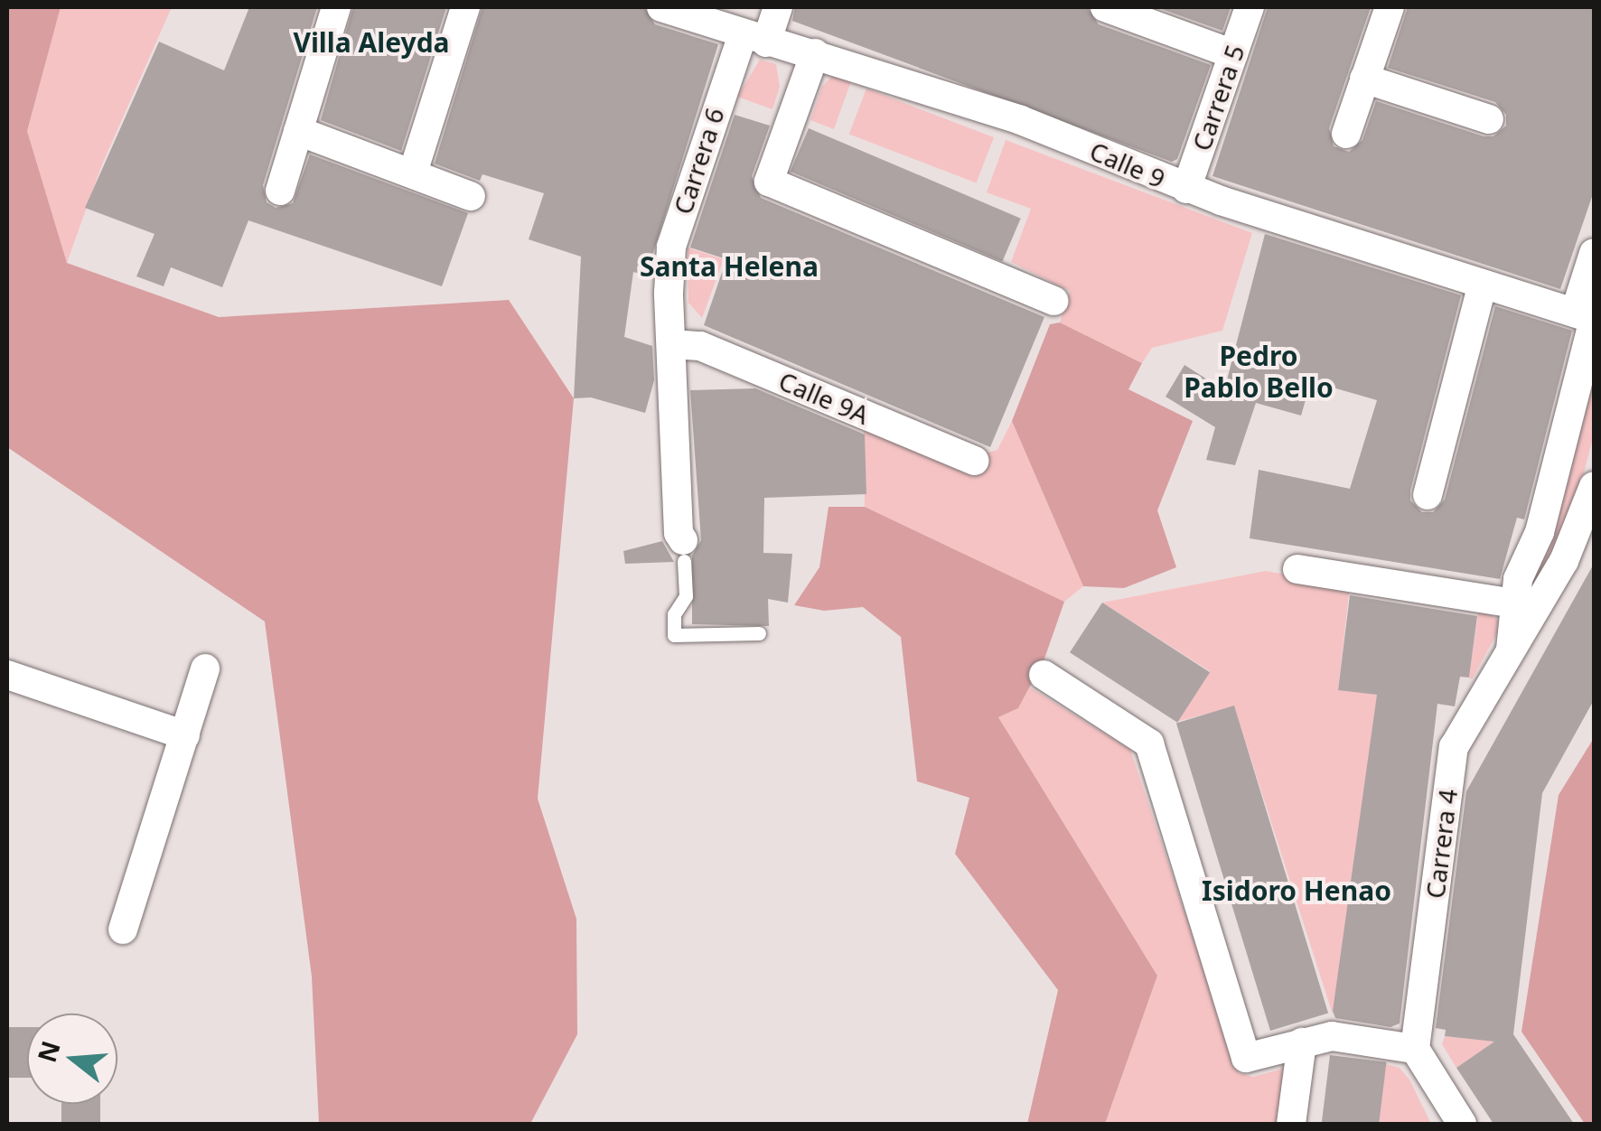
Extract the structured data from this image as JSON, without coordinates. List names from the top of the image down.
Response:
{
  "streets": {
    "street": [
      "Carrera 5",
      "Carrera 6",
      "Calle 9",
      "Calle 9A",
      "Carrera 4"
    ]
  },
  "crossings": [
    ["Carrera 5", "Calle 9"],
    ["Carrera 6", "Calle 9"],
    ["Carrera 6", "Calle 9A"],
    ["Calle 9", "Carrera 4"]
  ],
  "districts": [
    "Villa Aleyda",
    "Santa Helena",
    "Pedro Pablo Bello",
    "Isidoro Henao"
  ],
  "north": "left"
}
